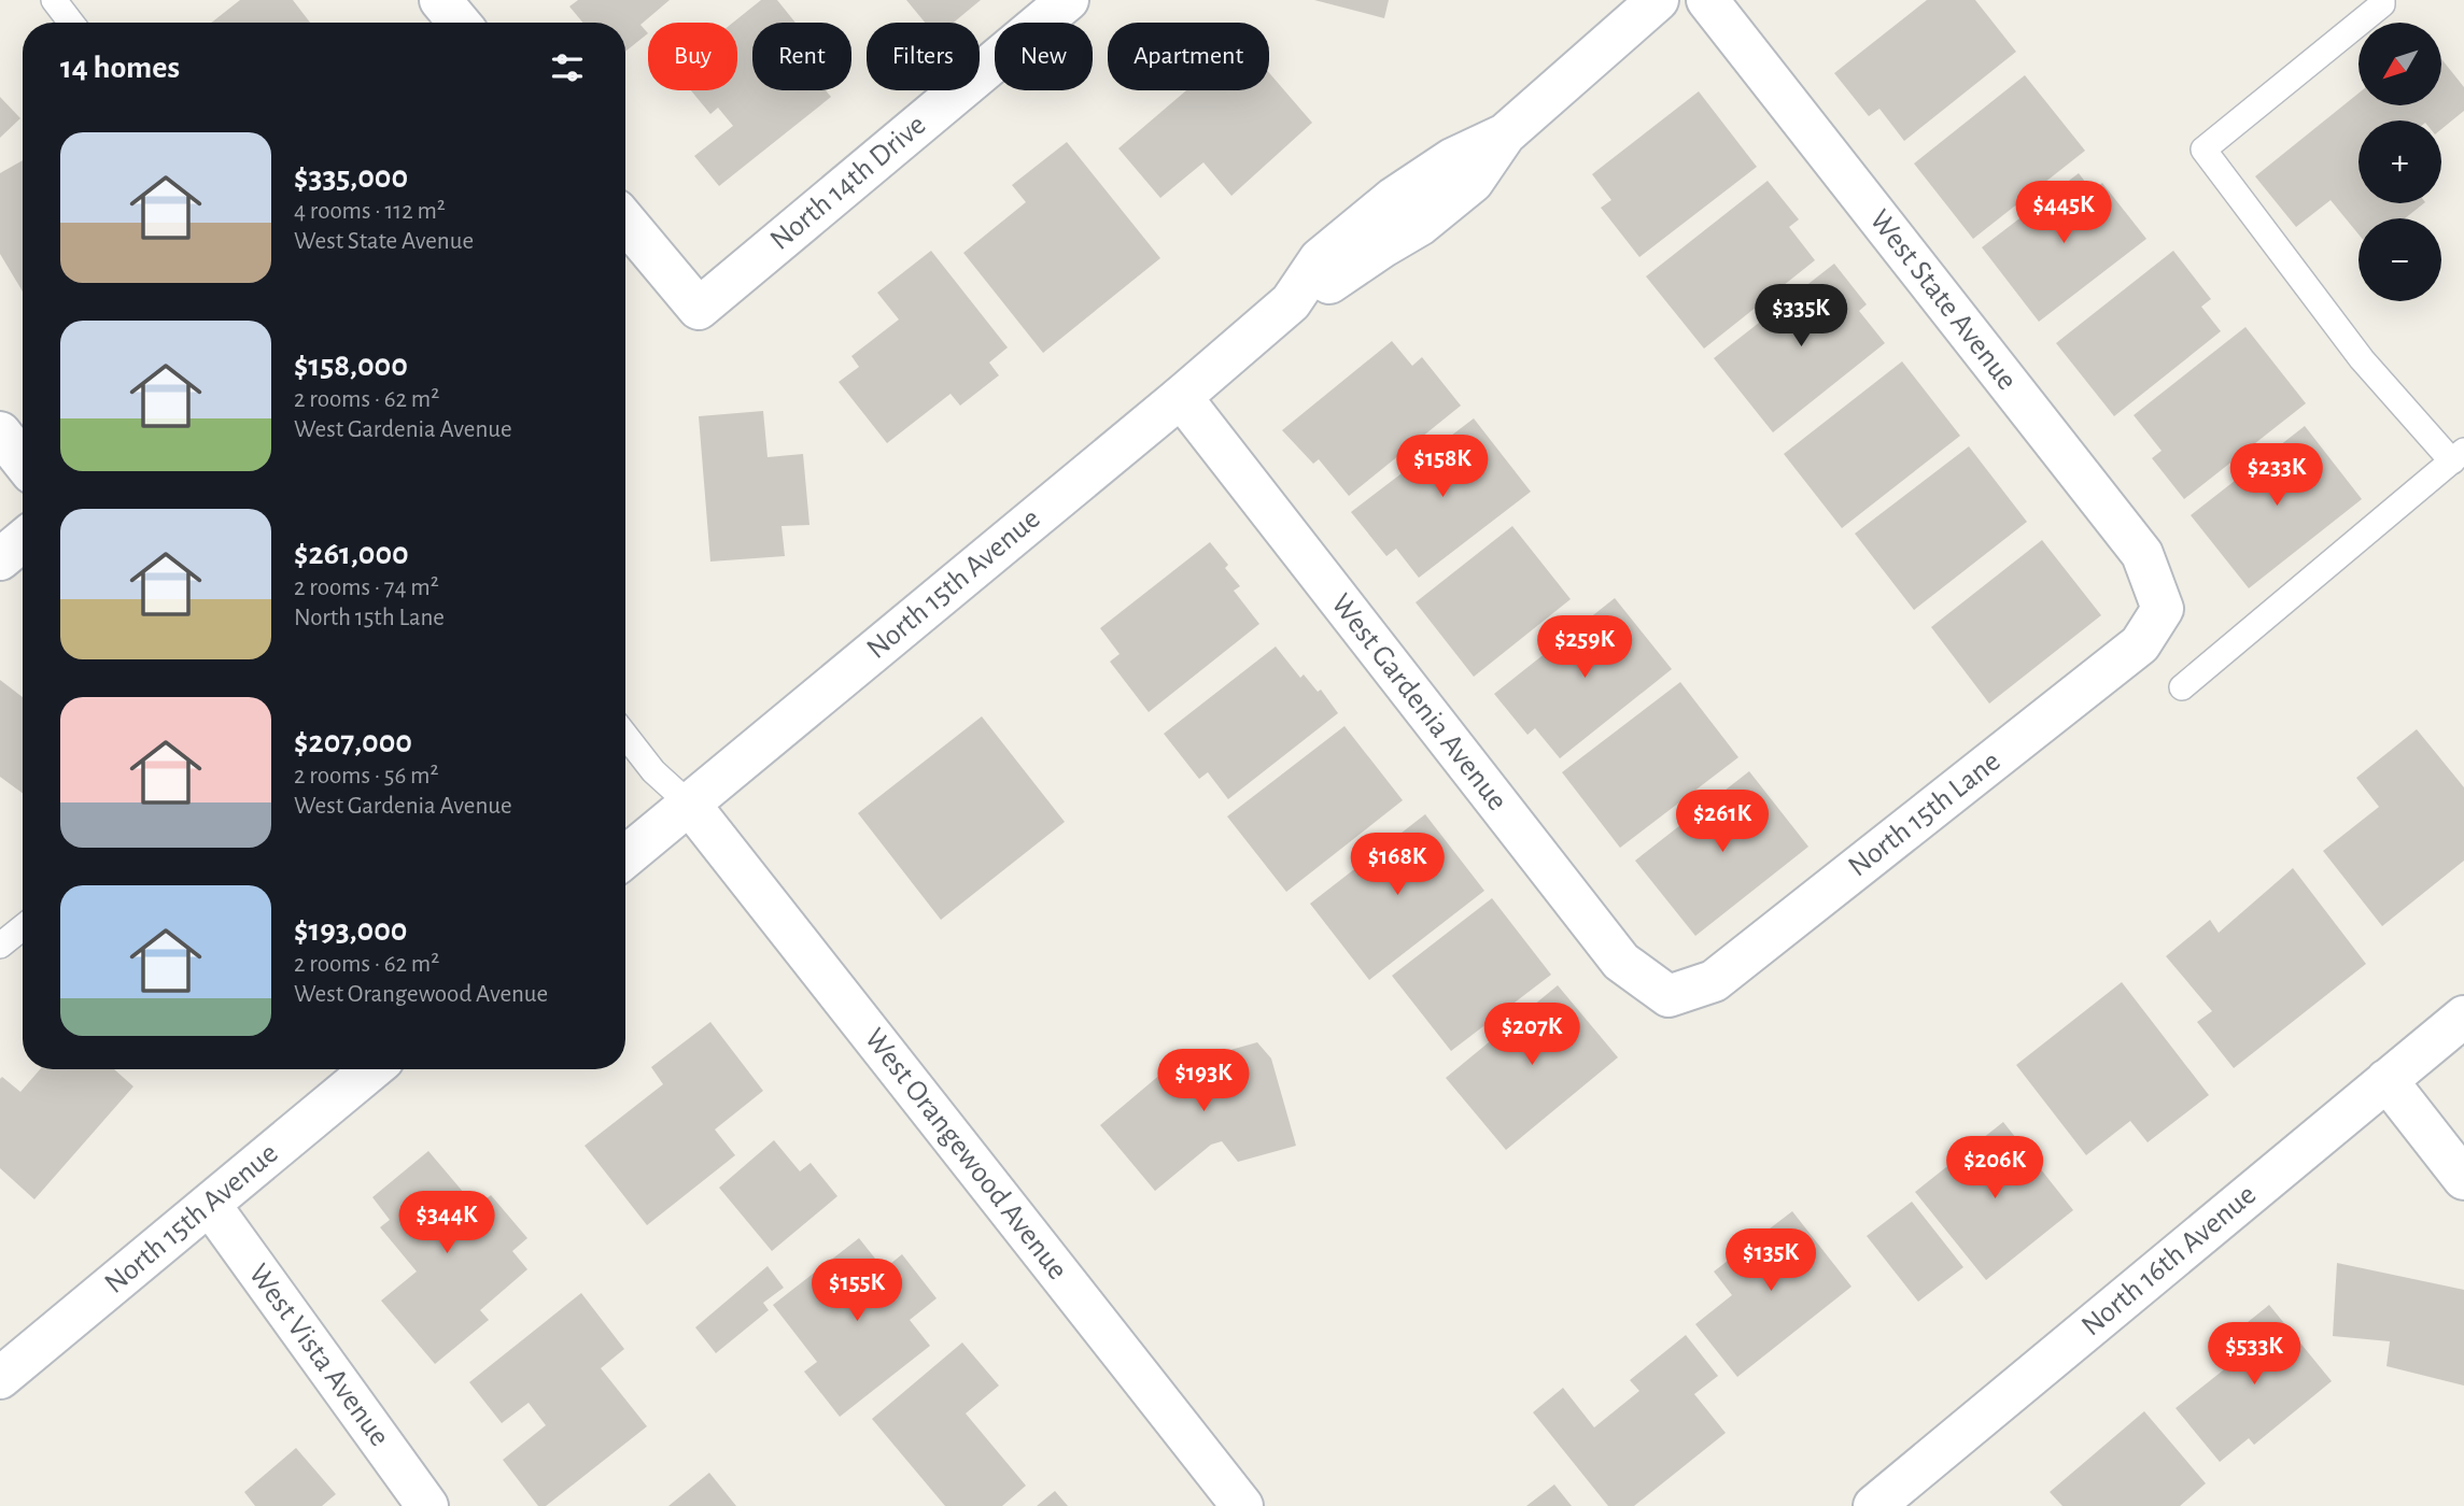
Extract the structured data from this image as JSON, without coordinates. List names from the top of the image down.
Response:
{
  "streets": {
    "street": [
      "North 14th Drive",
      "West State Avenue",
      "North 15th Avenue",
      "West Gardenia Avenue",
      "North 15th Lane",
      "West Orangewood Avenue",
      "North 16th Avenue",
      "West Vista Avenue"
    ]
  },
  "crossings": [
    ["West State Avenue", "North 15th Lane"],
    ["North 15th Avenue", "West Gardenia Avenue"],
    ["North 15th Avenue", "West Orangewood Avenue"],
    ["North 15th Avenue", "West Vista Avenue"],
    ["West Gardenia Avenue", "North 15th Lane"]
  ],
  "north": "bottom left",
  "page": {
    "map_buttons": ["+", "−"],
    "chip": [
      "Buy",
      "Rent",
      "Filters",
      "New",
      "Apartment"
    ],
    "heading": "14 homes",
    "list": [
      {
        "name": "$335,000",
        "note": "4 rooms · 112 m² · West State Avenue"
      },
      {
        "name": "$158,000",
        "note": "2 rooms · 62 m² · West Gardenia Avenue"
      },
      {
        "name": "$261,000",
        "note": "2 rooms · 74 m² · North 15th Lane"
      },
      {
        "name": "$207,000",
        "note": "2 rooms · 56 m² · West Gardenia Avenue"
      },
      {
        "name": "$193,000",
        "note": "2 rooms · 62 m² · West Orangewood Avenue"
      }
    ],
    "price": [
      "$445K",
      "$335K",
      "$158K",
      "$233K",
      "$259K",
      "$261K",
      "$168K",
      "$207K",
      "$193K",
      "$206K",
      "$344K",
      "$135K",
      "$155K",
      "$533K"
    ]
  }
}
